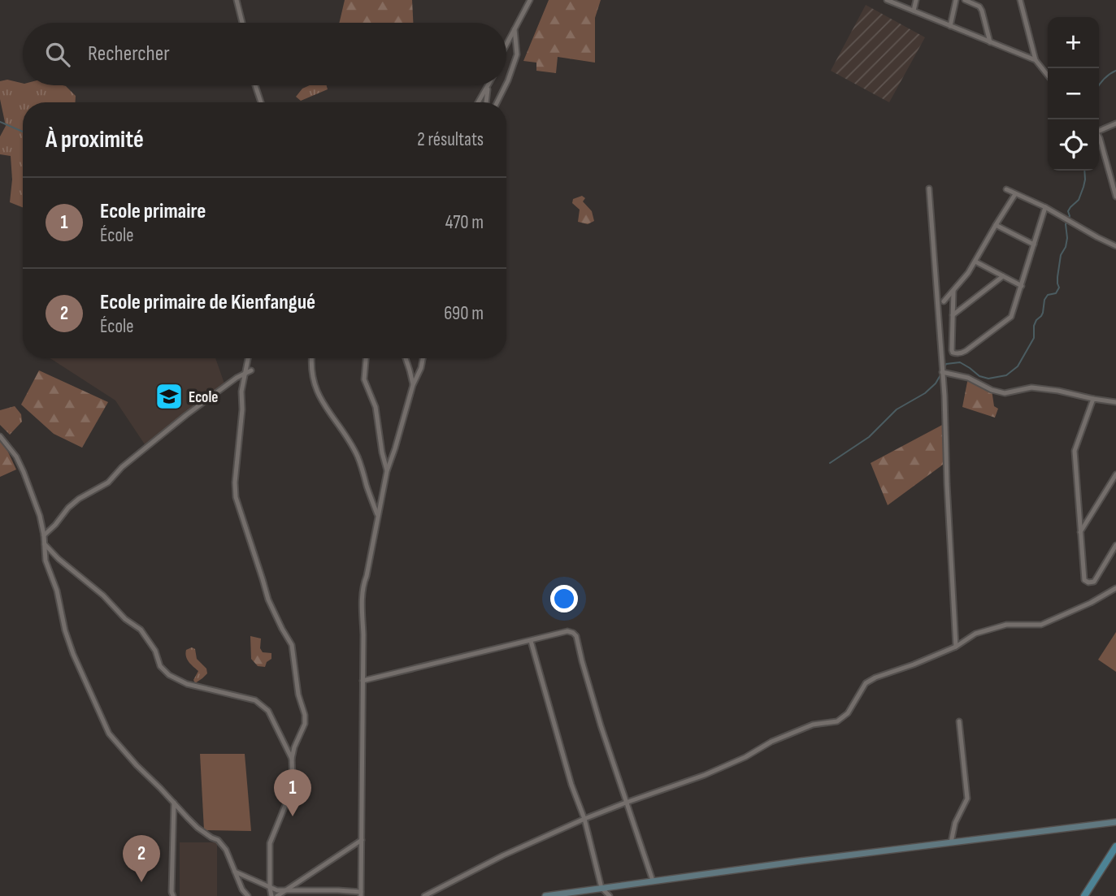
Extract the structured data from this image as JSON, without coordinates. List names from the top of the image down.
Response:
{
  "places": {
    "school or university": ["Ecole"]
  },
  "page": {
    "map_buttons": ["+", "−"],
    "search": "Rechercher",
    "heading": ["À proximité", "2 résultats"],
    "list": [
      {
        "mark": "1",
        "name": "Ecole primaire",
        "note": "École",
        "value": "470 m"
      },
      {
        "mark": "2",
        "name": "Ecole primaire de Kienfangué",
        "note": "École",
        "value": "690 m"
      }
    ],
    "pins": ["1", "2"]
  }
}
